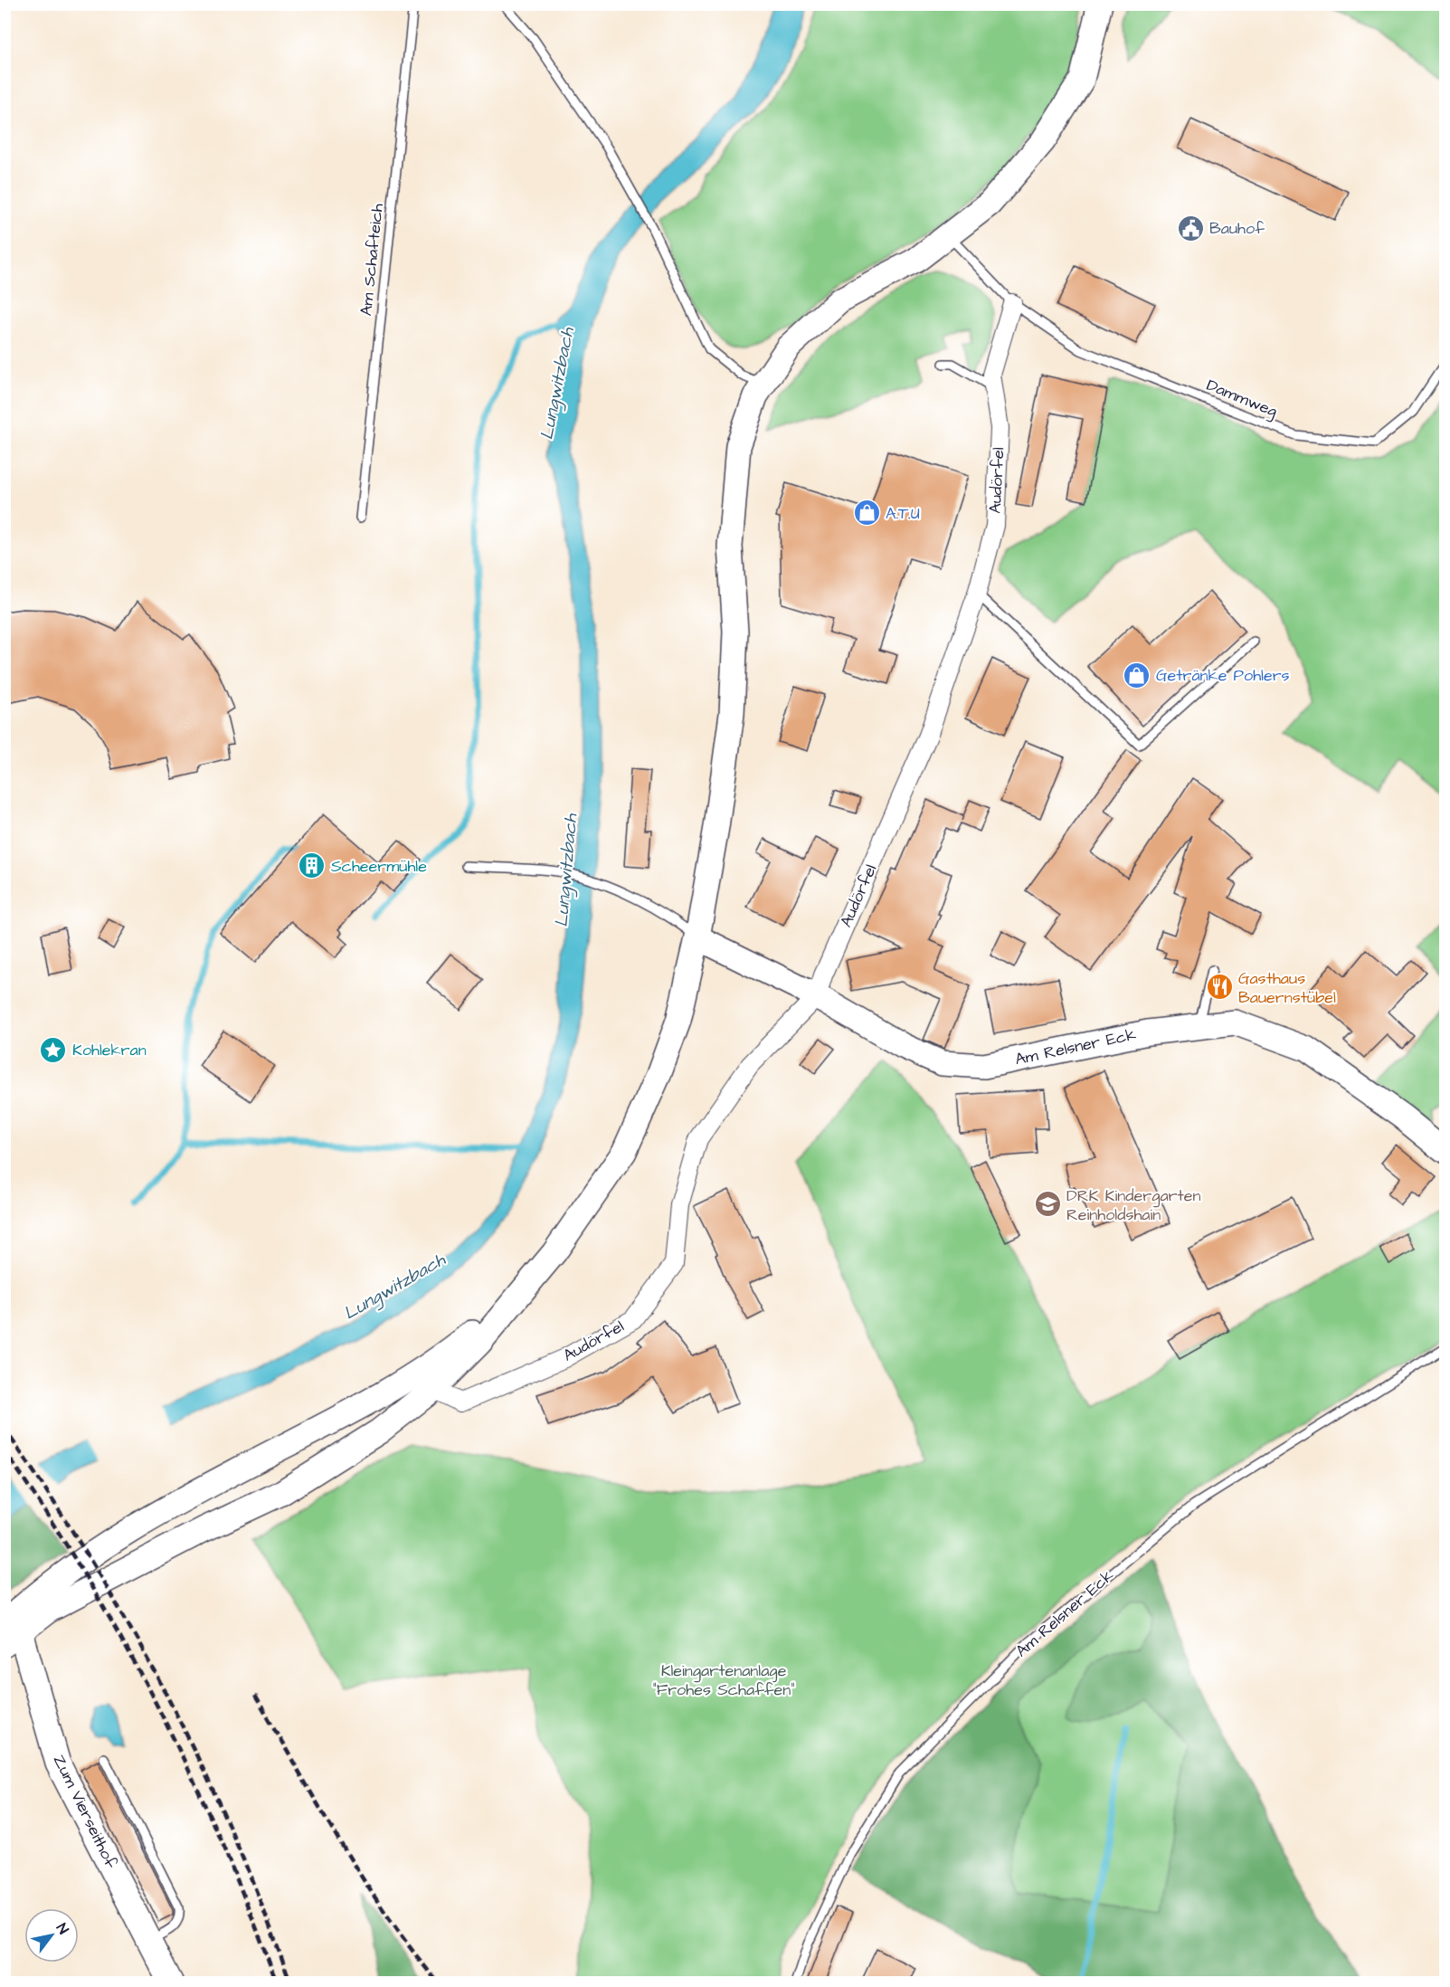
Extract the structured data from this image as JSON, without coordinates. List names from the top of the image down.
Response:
{
  "streets": {
    "main road": ["Am Relsner Eck", "Zum Vierseithof"],
    "street": ["Audörfel"],
    "lane": ["Am Schafteich", "Dammweg"]
  },
  "crossings": [
    ["Dammweg", "Audörfel"],
    ["Audörfel", "Am Relsner Eck"]
  ],
  "water": ["Lungwitzbach"],
  "parks": ["Kleingartenanlage \"Frohes Schaffen\""],
  "places": {
    "public building": ["Bauhof"],
    "shop": ["A.T.U", "Getränke Pohlers"],
    "building": ["Scheermühle"],
    "restaurant": ["Gasthaus Bauernstübel"],
    "place": ["Kohlekran"],
    "school or university": ["DRK Kindergarten Reinholdshain"]
  },
  "north": "top right"
}
